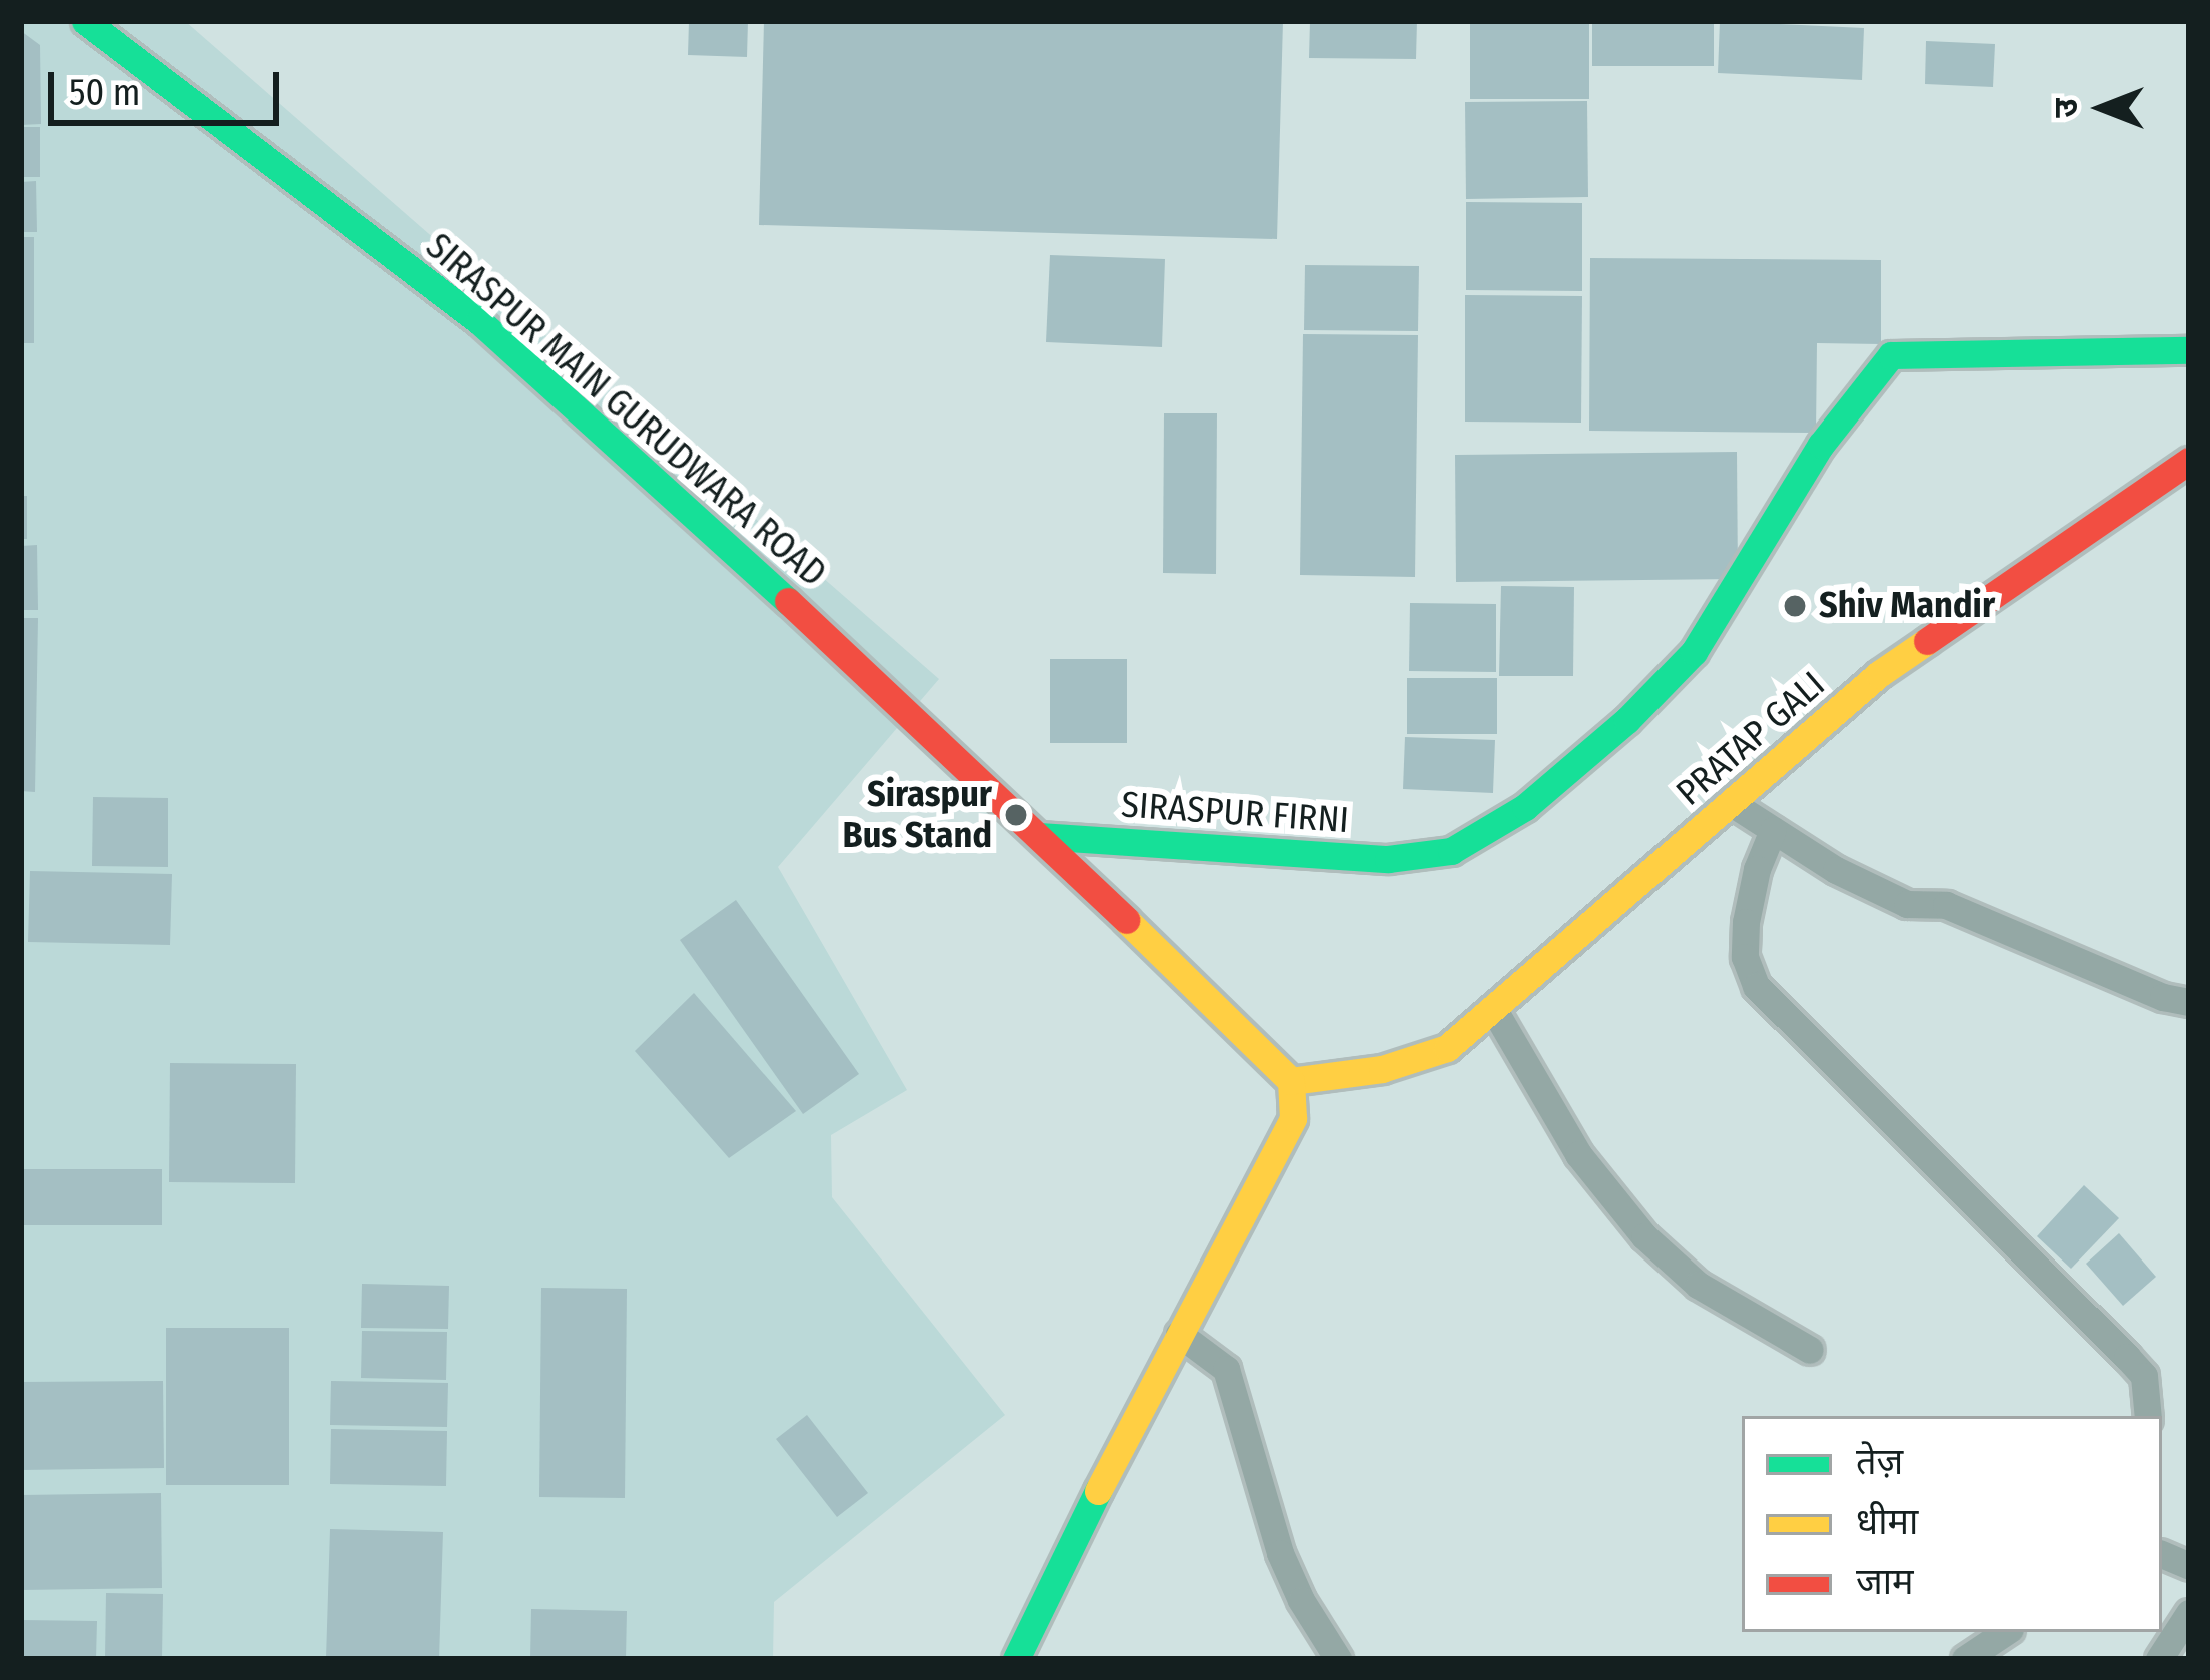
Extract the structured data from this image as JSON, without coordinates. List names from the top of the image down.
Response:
{
  "streets": {
    "street": ["SIRASPUR MAIN GURUDWARA ROAD", "PRATAP GALI", "SIRASPUR FIRNI"]
  },
  "crossings": [
    ["SIRASPUR MAIN GURUDWARA ROAD", "SIRASPUR FIRNI"]
  ],
  "places": ["Shiv Mandir", "Siraspur Bus Stand"],
  "legend": ["तेज़", "धीमा", "जाम"],
  "scale_bar": "50 m",
  "north": "left"
}
